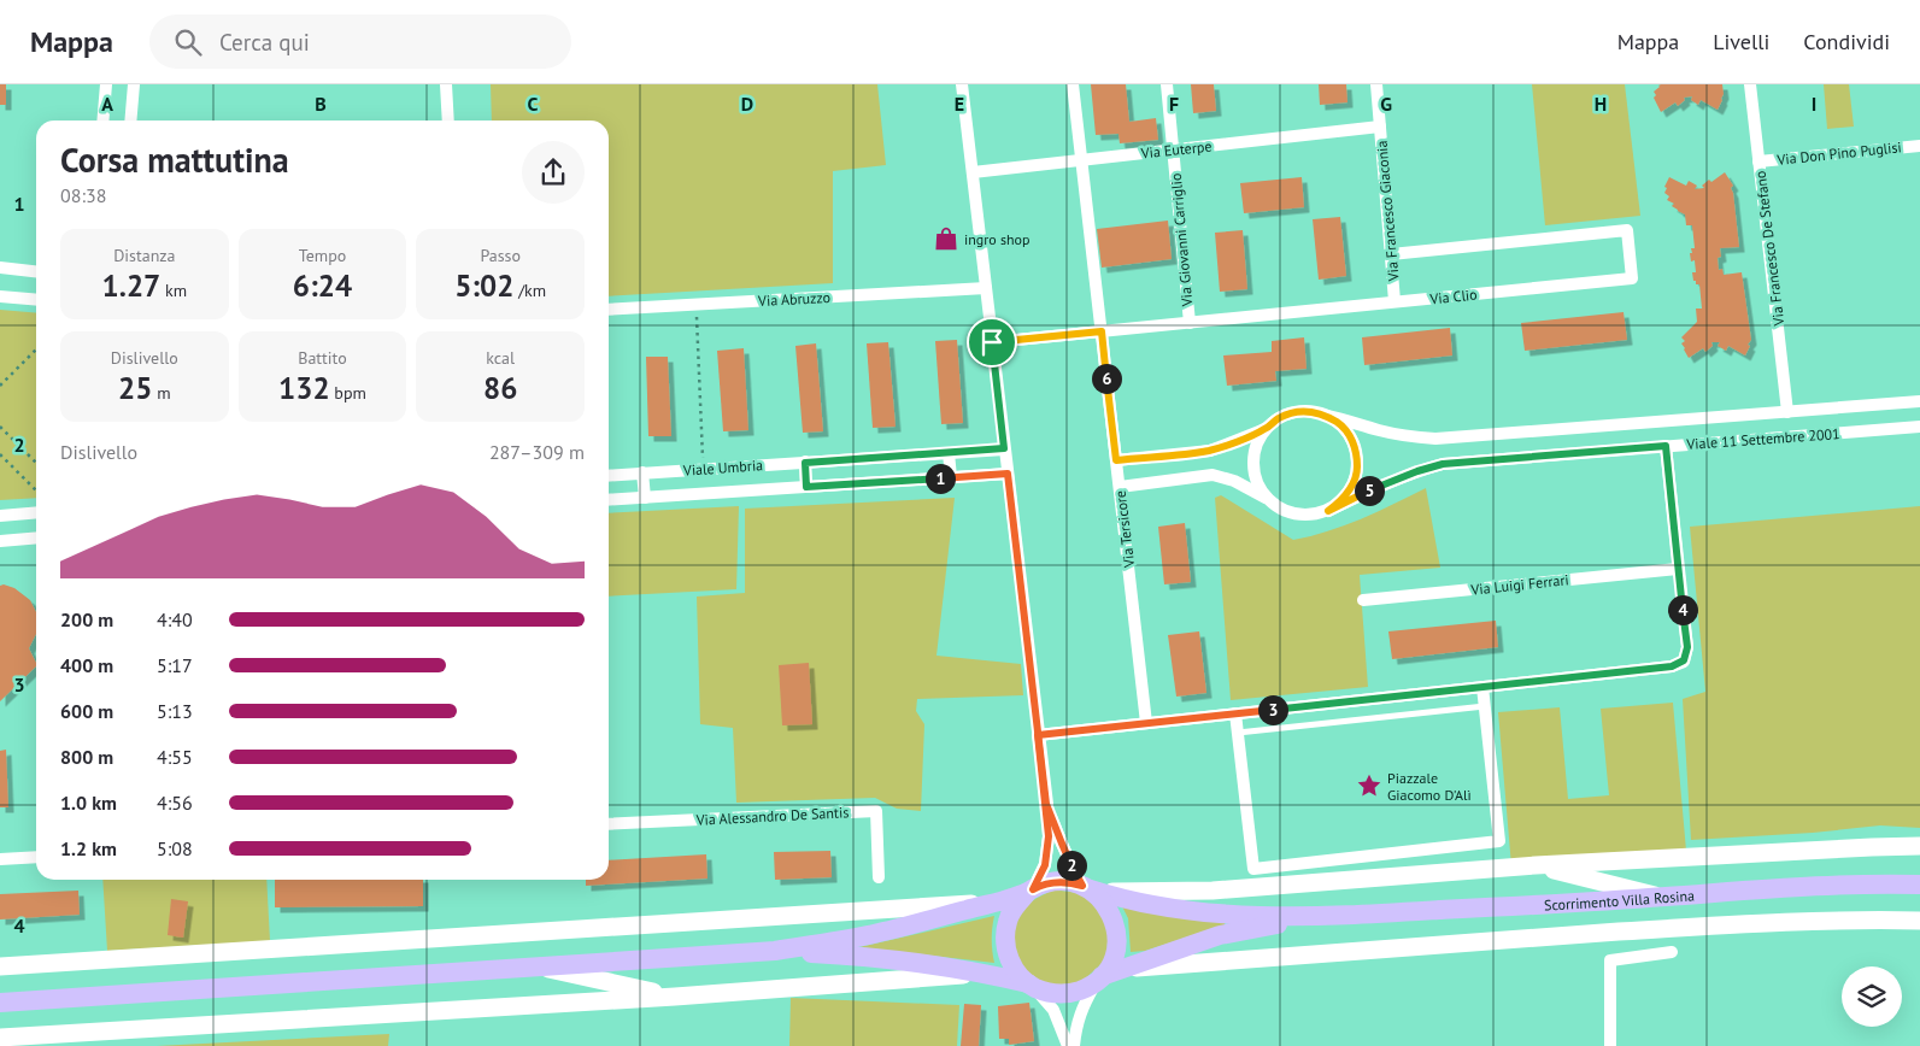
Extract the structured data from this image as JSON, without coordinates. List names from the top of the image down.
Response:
{
  "streets": {
    "main road": ["Scorrimento Villa Rosina"],
    "street": [
      "Via Euterpe",
      "Via Don Pino Puglisi",
      "Via Francesco Giaconia",
      "Via Giovanni Carriglio",
      "Via Francesco De Stefano",
      "Via Clio",
      "Via Abruzzo",
      "Viale 11 Settembre 2001",
      "Viale Umbria",
      "Via Tersicore",
      "Via Luigi Ferrari",
      "Via Alessandro De Santis"
    ]
  },
  "crossings": [
    ["Via Euterpe", "Via Francesco Giaconia"],
    ["Via Euterpe", "Via Giovanni Carriglio"],
    ["Via Euterpe", "Via Tersicore"],
    ["Via Don Pino Puglisi", "Via Francesco De Stefano"],
    ["Via Francesco Giaconia", "Via Clio"],
    ["Via Giovanni Carriglio", "Via Clio"],
    ["Via Francesco De Stefano", "Viale 11 Settembre 2001"],
    ["Via Clio", "Via Tersicore"]
  ],
  "places": {
    "shop": ["ingro shop"],
    "place": ["Piazzale Giacomo D'Alì"]
  },
  "page": {
    "header": "Mappa",
    "search": "Cerca qui",
    "nav": ["Mappa", "Livelli", "Condividi"],
    "heading": ["Corsa mattutina", "08:38"],
    "stats": [
      ["Distanza", "1.27 km"],
      ["Tempo", "6:24"],
      ["Passo", "5:02 /km"],
      ["Dislivello", "25 m"],
      ["Battito", "132 bpm"],
      ["kcal", "86"]
    ],
    "pins": [
      "6",
      "1",
      "5",
      "4",
      "3",
      "2"
    ],
    "chart": ["Dislivello", "287–309 m"],
    "list": [
      {
        "name": "200 m",
        "note": "4:40"
      },
      {
        "name": "400 m",
        "note": "5:17"
      },
      {
        "name": "600 m",
        "note": "5:13"
      },
      {
        "name": "800 m",
        "note": "4:55"
      },
      {
        "name": "1.0 km",
        "note": "4:56"
      },
      {
        "name": "1.2 km",
        "note": "5:08"
      }
    ]
  },
  "grid": {
    "columns": [
      "A",
      "B",
      "C",
      "D",
      "E",
      "F",
      "G",
      "H",
      "I"
    ],
    "rows": [
      "1",
      "2",
      "3",
      "4"
    ]
  }
}
